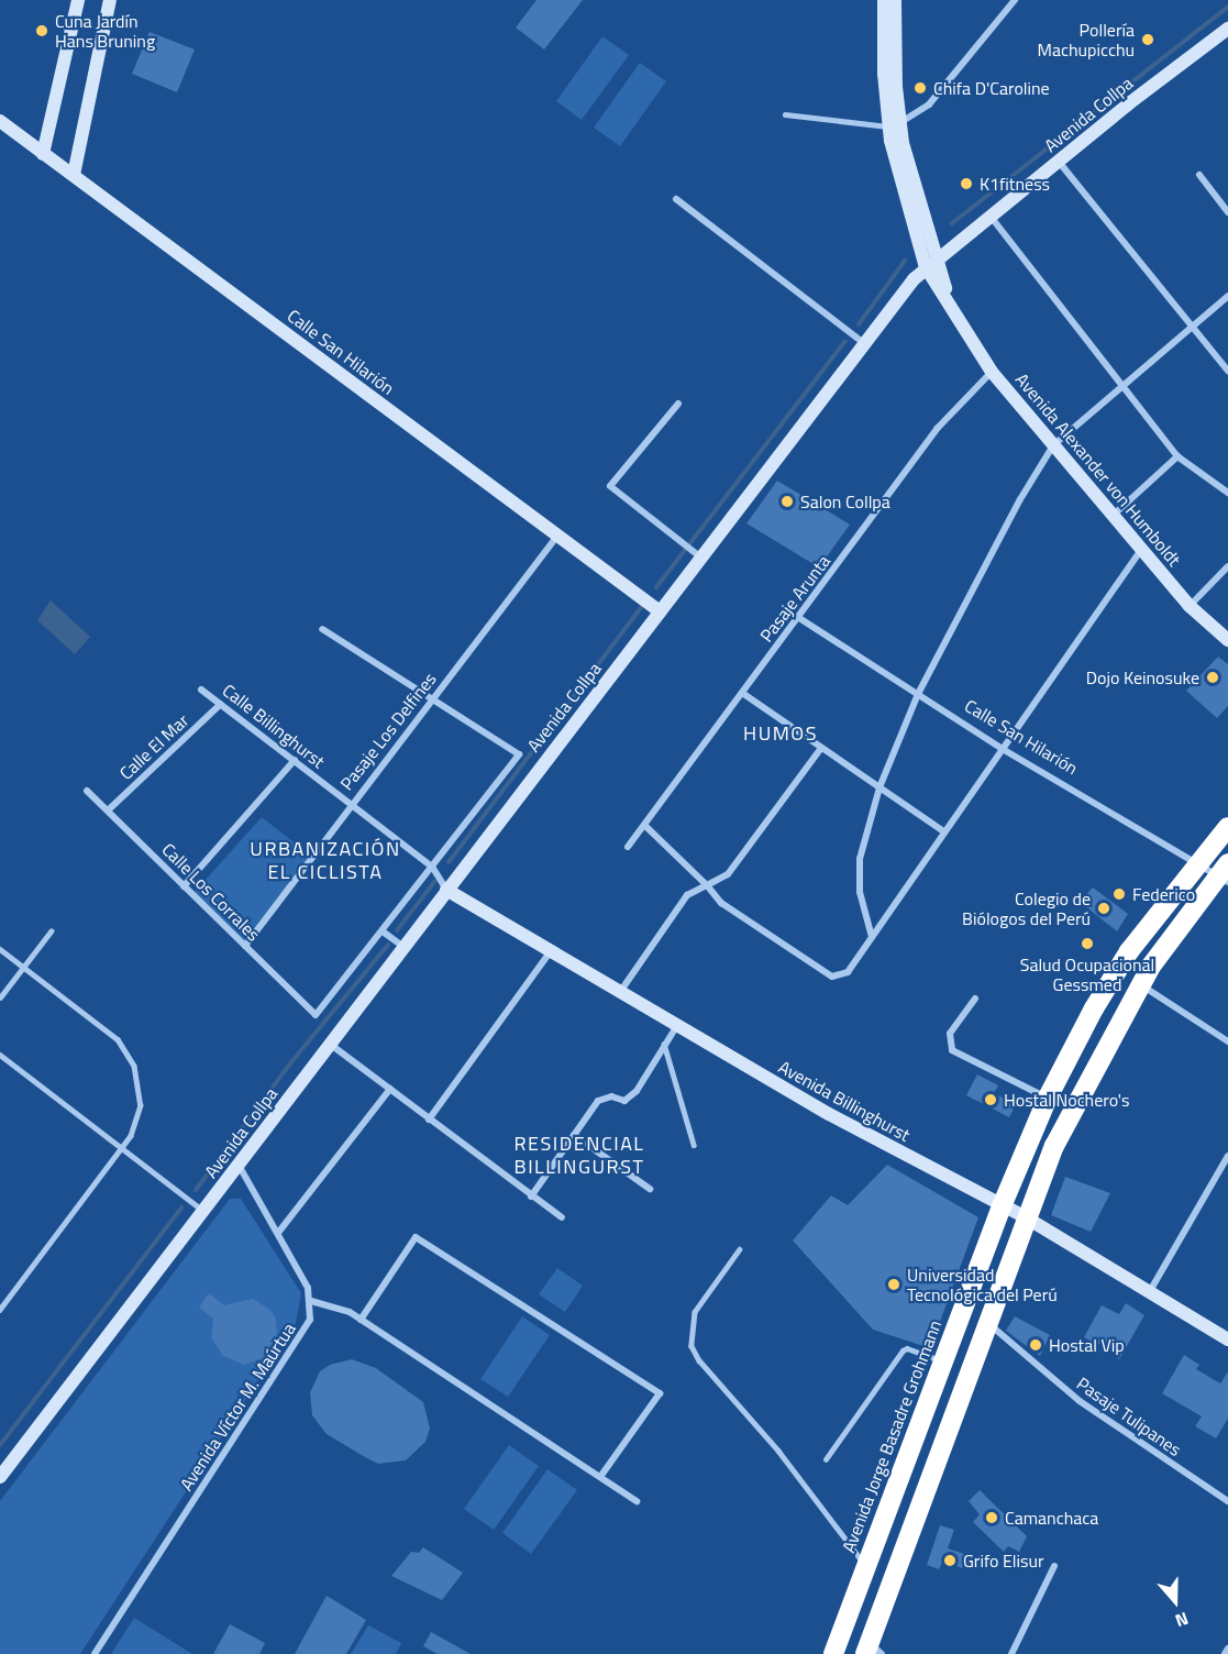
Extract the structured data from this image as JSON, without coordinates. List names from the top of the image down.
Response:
{
  "streets": {
    "highway": ["Avenida Jorge Basadre Grohmann"],
    "main road": [
      "Avenida Collpa",
      "Calle San Hilarión",
      "Avenida Alexander von Humboldt",
      "Avenida Billinghurst"
    ],
    "street": [
      "Pasaje Arunta",
      "Calle Billinghurst",
      "Pasaje Los Delfines",
      "Calle El Mar",
      "Calle Los Corrales",
      "Avenida Víctor M. Maúrtua",
      "Pasaje Tulipanes"
    ]
  },
  "crossings": [
    ["Avenida Collpa", "Calle San Hilarión"],
    ["Avenida Collpa", "Avenida Alexander von Humboldt"],
    ["Avenida Collpa", "Calle Billinghurst"],
    ["Avenida Collpa", "Avenida Billinghurst"],
    ["Calle San Hilarión", "Pasaje Arunta"],
    ["Calle San Hilarión", "Pasaje Los Delfines"],
    ["Calle San Hilarión", "Avenida Jorge Basadre Grohmann"],
    ["Avenida Alexander von Humboldt", "Pasaje Arunta"],
    ["Calle Billinghurst", "Pasaje Los Delfines"],
    ["Calle Billinghurst", "Calle El Mar"],
    ["Calle Billinghurst", "Avenida Billinghurst"],
    ["Pasaje Los Delfines", "Calle Los Corrales"],
    ["Calle El Mar", "Calle Los Corrales"],
    ["Avenida Billinghurst", "Avenida Jorge Basadre Grohmann"]
  ],
  "districts": ["HUMOS", "URBANIZACIÓN EL CICLISTA", "RESIDENCIAL BILLINGURST"],
  "places": [
    "Cuna Jardín Hans Bruning",
    "Pollería Machupicchu",
    "Chifa D'Caroline",
    "K1fitness",
    "Salon Collpa",
    "Dojo Keinosuke",
    "Federico",
    "Colegio de Biólogos del Perú",
    "Salud Ocupacional Gessmed",
    "Hostal Nochero's",
    "Universidad Tecnológica del Perú",
    "Hostal Vip",
    "Camanchaca",
    "Grifo Elisur"
  ],
  "north": "bottom"
}
